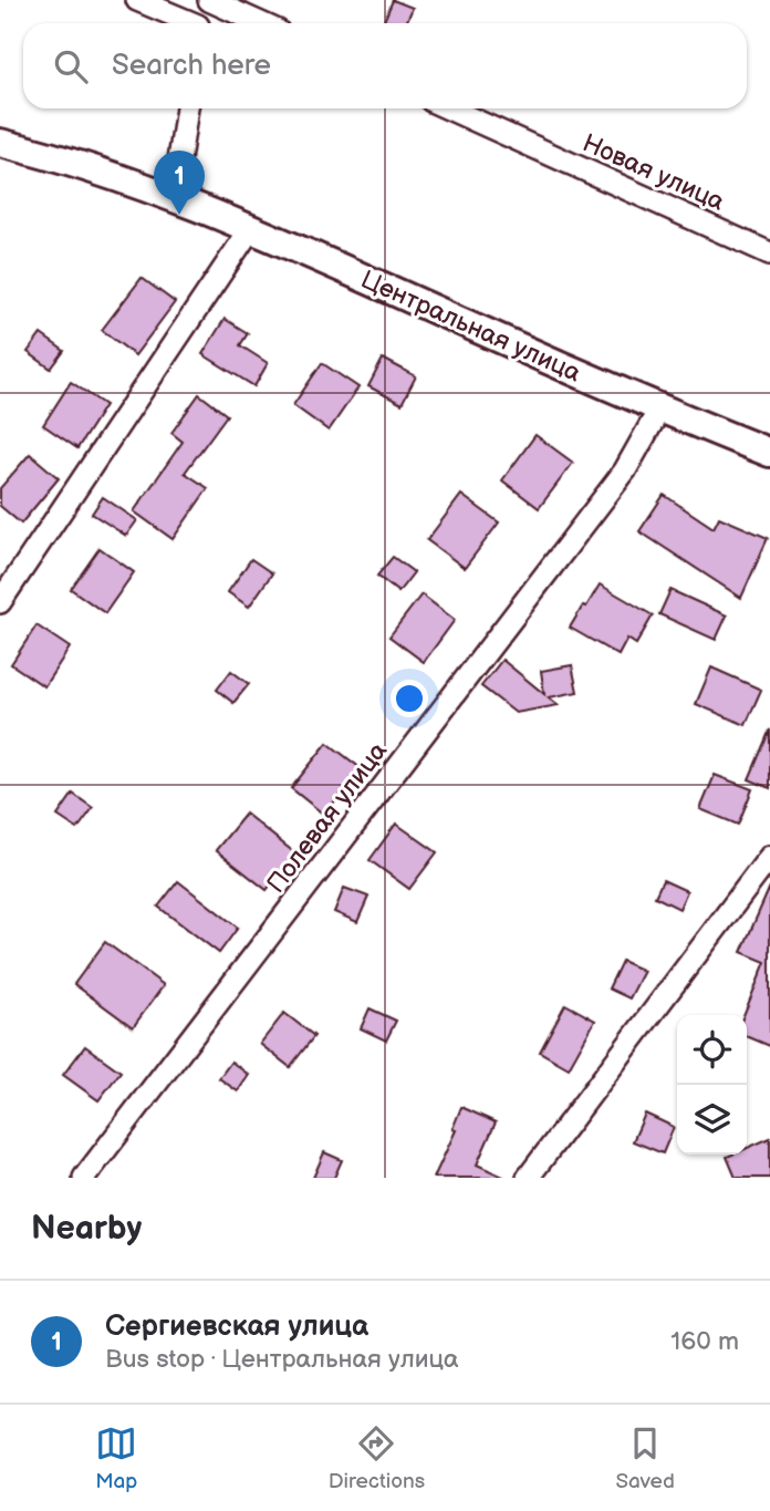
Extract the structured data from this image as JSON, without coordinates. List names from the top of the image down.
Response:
{
  "streets": {
    "street": ["Новая улица", "Центральная улица", "Полевая улица"]
  },
  "crossings": [
    ["Центральная улица", "Полевая улица"]
  ],
  "page": {
    "search": "Search here",
    "pins": "1",
    "heading": "Nearby",
    "list": [
      {
        "mark": "1",
        "name": "Сергиевская улица",
        "note": "Bus stop · Центральная улица",
        "value": "160 m"
      }
    ],
    "nav": ["Map", "Directions", "Saved"]
  }
}
